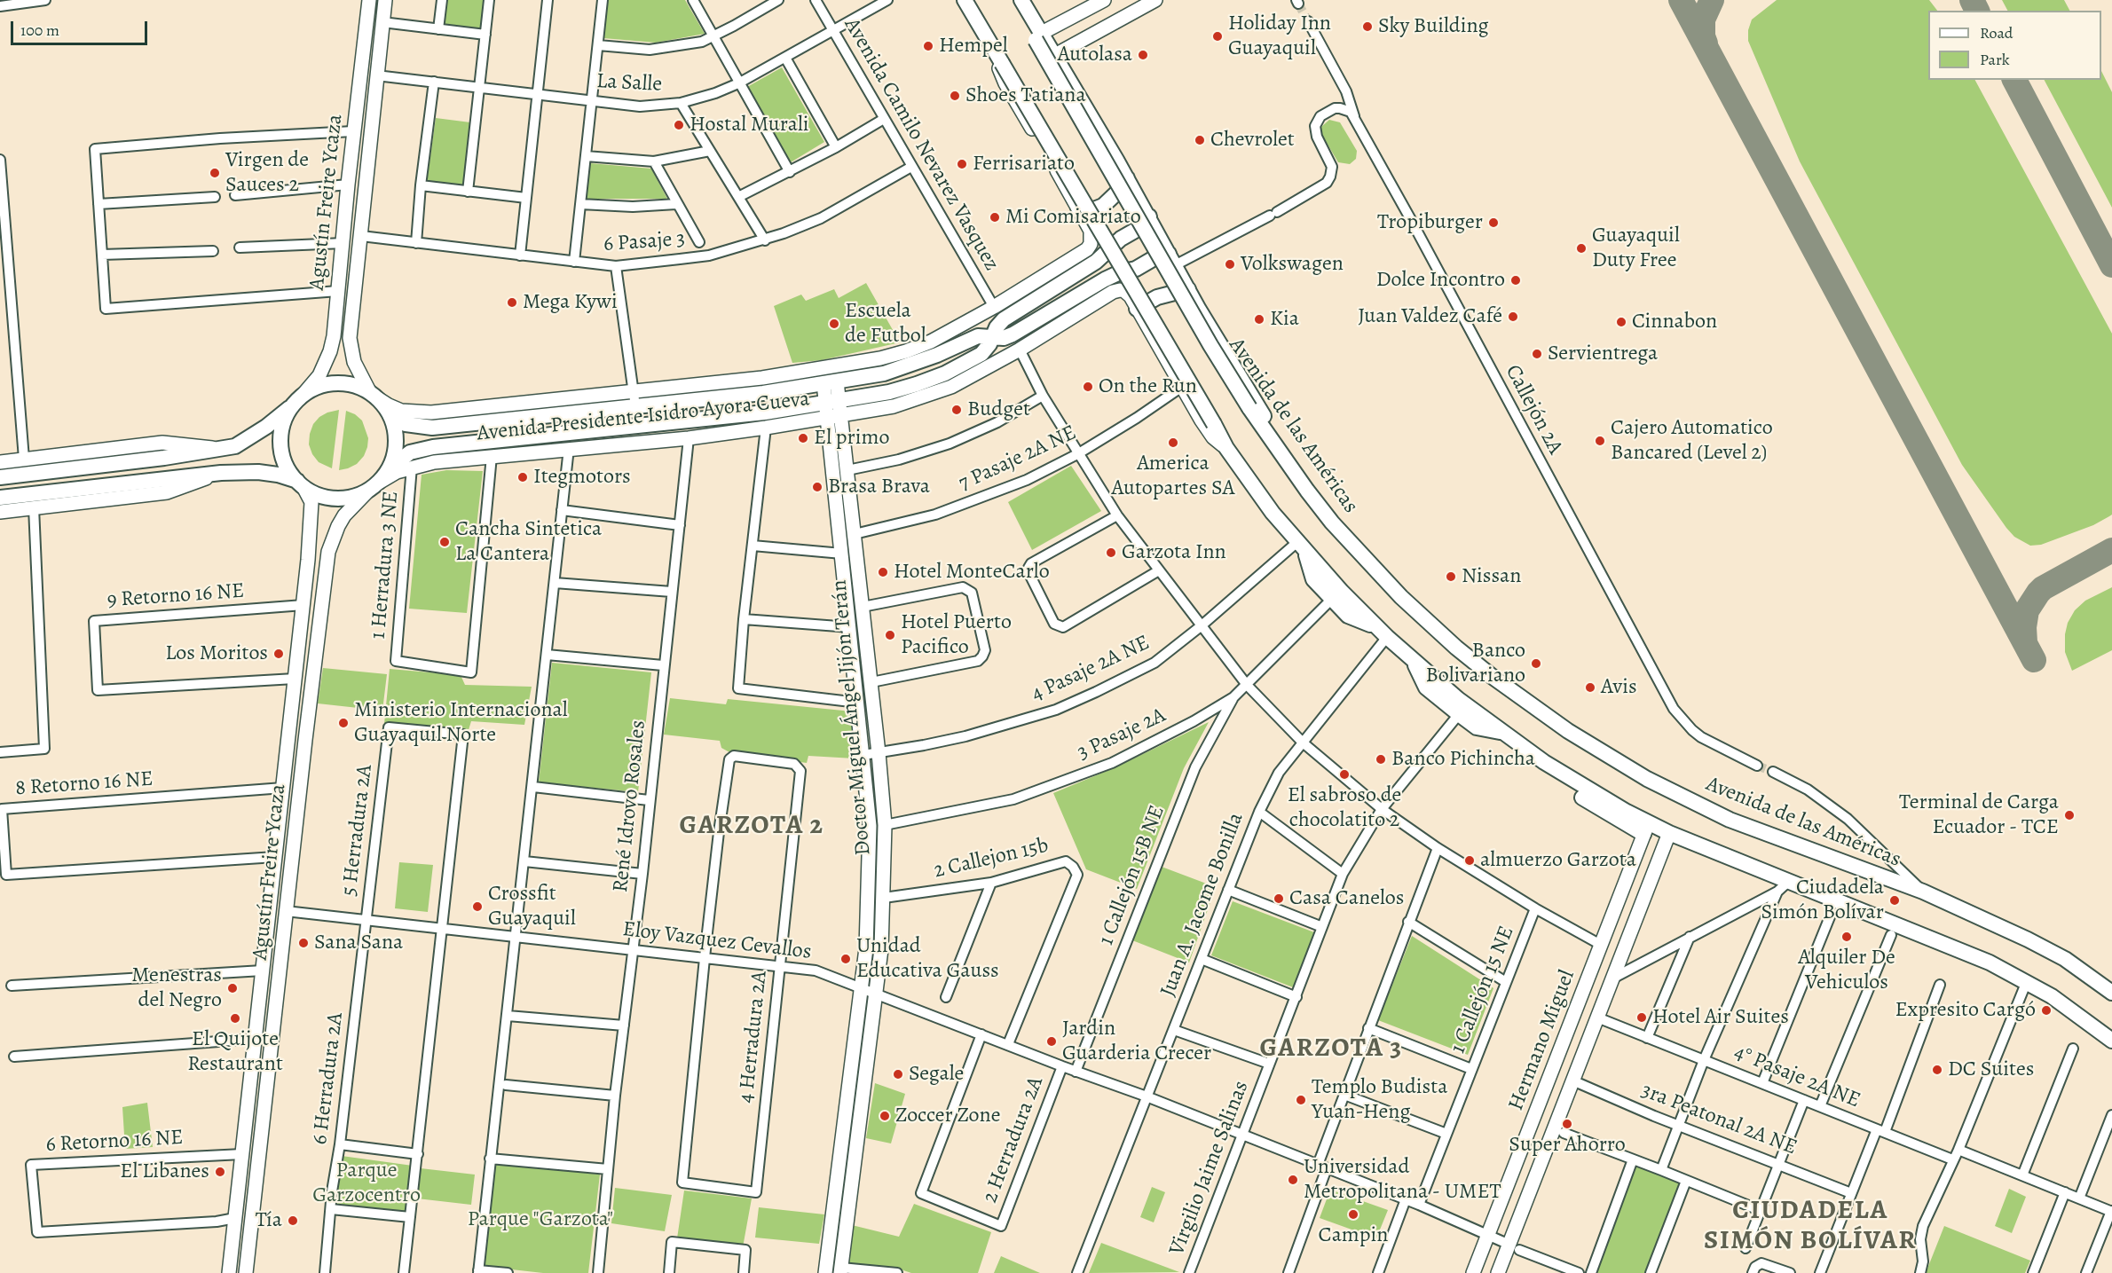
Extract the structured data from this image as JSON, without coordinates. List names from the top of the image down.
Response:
{
  "streets": {
    "main road": [
      "Agustín Freire Ycaza",
      "Avenida Presidente Isidro Ayora Cueva",
      "Avenida de las Américas",
      "Doctor Miguel Ángel Jijón Terán",
      "Hermano Miguel"
    ],
    "street": [
      "La Salle",
      "Avenida Camilo Nevarez Vasquez",
      "6 Pasaje 3",
      "Callejón 2A",
      "7 Pasaje 2A NE",
      "1 Herradura 3 NE",
      "9 Retorno 16 NE",
      "4 Pasaje 2A NE",
      "3 Pasaje 2A",
      "8 Retorno 16 NE",
      "René Idrovo Rosales",
      "5 Herradura 2A",
      "2 Callejon 15b",
      "1 Callejón 15B NE",
      "Juan A. Jacome Bonilla",
      "Eloy Vazquez Cevallos",
      "1 Callejón 15 NE",
      "4 Herradura 2A",
      "4° Pasaje 2A NE",
      "6 Herradura 2A",
      "3ra Peatonal 2A NE",
      "2 Herradura 2A",
      "6 Retorno 16 NE",
      "Virgilio Jaime Salinas"
    ]
  },
  "crossings": [
    ["La Salle", "Avenida Camilo Nevarez Vasquez"],
    ["La Salle", "Agustín Freire Ycaza"],
    ["Avenida Camilo Nevarez Vasquez", "6 Pasaje 3"],
    ["Avenida Camilo Nevarez Vasquez", "Avenida Presidente Isidro Ayora Cueva"],
    ["Agustín Freire Ycaza", "6 Pasaje 3"],
    ["Agustín Freire Ycaza", "Avenida Presidente Isidro Ayora Cueva"],
    ["Agustín Freire Ycaza", "9 Retorno 16 NE"],
    ["Agustín Freire Ycaza", "8 Retorno 16 NE"],
    ["Agustín Freire Ycaza", "Eloy Vazquez Cevallos"],
    ["Agustín Freire Ycaza", "6 Retorno 16 NE"],
    ["Avenida Presidente Isidro Ayora Cueva", "1 Herradura 3 NE"],
    ["Avenida Presidente Isidro Ayora Cueva", "Doctor Miguel Ángel Jijón Terán"],
    ["Avenida Presidente Isidro Ayora Cueva", "René Idrovo Rosales"],
    ["7 Pasaje 2A NE", "Doctor Miguel Ángel Jijón Terán"],
    ["4 Pasaje 2A NE", "Doctor Miguel Ángel Jijón Terán"],
    ["Doctor Miguel Ángel Jijón Terán", "3 Pasaje 2A"],
    ["Doctor Miguel Ángel Jijón Terán", "2 Callejon 15b"],
    ["Doctor Miguel Ángel Jijón Terán", "Eloy Vazquez Cevallos"],
    ["3 Pasaje 2A", "1 Callejón 15B NE"],
    ["René Idrovo Rosales", "Eloy Vazquez Cevallos"],
    ["5 Herradura 2A", "Eloy Vazquez Cevallos"],
    ["5 Herradura 2A", "6 Herradura 2A"],
    ["2 Callejon 15b", "Eloy Vazquez Cevallos"],
    ["1 Callejón 15B NE", "Eloy Vazquez Cevallos"],
    ["Juan A. Jacome Bonilla", "Eloy Vazquez Cevallos"],
    ["Eloy Vazquez Cevallos", "1 Callejón 15 NE"],
    ["Eloy Vazquez Cevallos", "4 Herradura 2A"],
    ["Eloy Vazquez Cevallos", "Hermano Miguel"],
    ["Eloy Vazquez Cevallos", "6 Herradura 2A"],
    ["Eloy Vazquez Cevallos", "2 Herradura 2A"],
    ["Eloy Vazquez Cevallos", "Virgilio Jaime Salinas"],
    ["Hermano Miguel", "4° Pasaje 2A NE"],
    ["Hermano Miguel", "3ra Peatonal 2A NE"]
  ],
  "districts": ["GARZOTA 2", "GARZOTA 3", "CIUDADELA SIMÓN BOLÍVAR"],
  "parks": ["Parque Garzocentro", "Parque \"Garzota\""],
  "places": [
    "Sky Building",
    "Holiday Inn Guayaquil",
    "Hempel",
    "Autolasa",
    "Shoes Tatiana",
    "Hostal Murali",
    "Chevrolet",
    "Ferrisariato",
    "Virgen de Sauces 2",
    "Mi Comisariato",
    "Tropiburger",
    "Guayaquil Duty Free",
    "Volkswagen",
    "Dolce Incontro",
    "Mega Kywi",
    "Juan Valdez Café",
    "Kia",
    "Cinnabon",
    "Escuela de Futbol",
    "Servientrega",
    "On the Run",
    "Budget",
    "El primo",
    "Cajero Automatico Bancared (Level 2)",
    "America Autopartes SA",
    "Itegmotors",
    "Brasa Brava",
    "Cancha Sintetica La Cantera",
    "Garzota Inn",
    "Hotel MonteCarlo",
    "Nissan",
    "Hotel Puerto Pacifico",
    "Los Moritos",
    "Banco Bolivariano",
    "Avis",
    "Ministerio Internacional Guayaquil Norte",
    "Banco Pichincha",
    "El sabroso de chocolatito 2",
    "Terminal de Carga Ecuador - TCE",
    "almuerzo Garzota",
    "Casa Canelos",
    "Ciudadela Simón Bolívar",
    "Crossfit Guayaquil",
    "Alquiler De Vehiculos",
    "Sana Sana",
    "Unidad Educativa Gauss",
    "Menestras del Negro",
    "Expresito Cargó",
    "Hotel Air Suites",
    "El Quijote Restaurant",
    "Jardin Guarderia Crecer",
    "DC Suites",
    "Segale",
    "Templo Budista Yuan-Heng",
    "Zoccer Zone",
    "Super Ahorro",
    "El Libanes",
    "Universidad Metropolitana - UMET",
    "Campin",
    "Tía"
  ],
  "legend": ["Road", "Park"],
  "scale_bar": "100 m"
}
